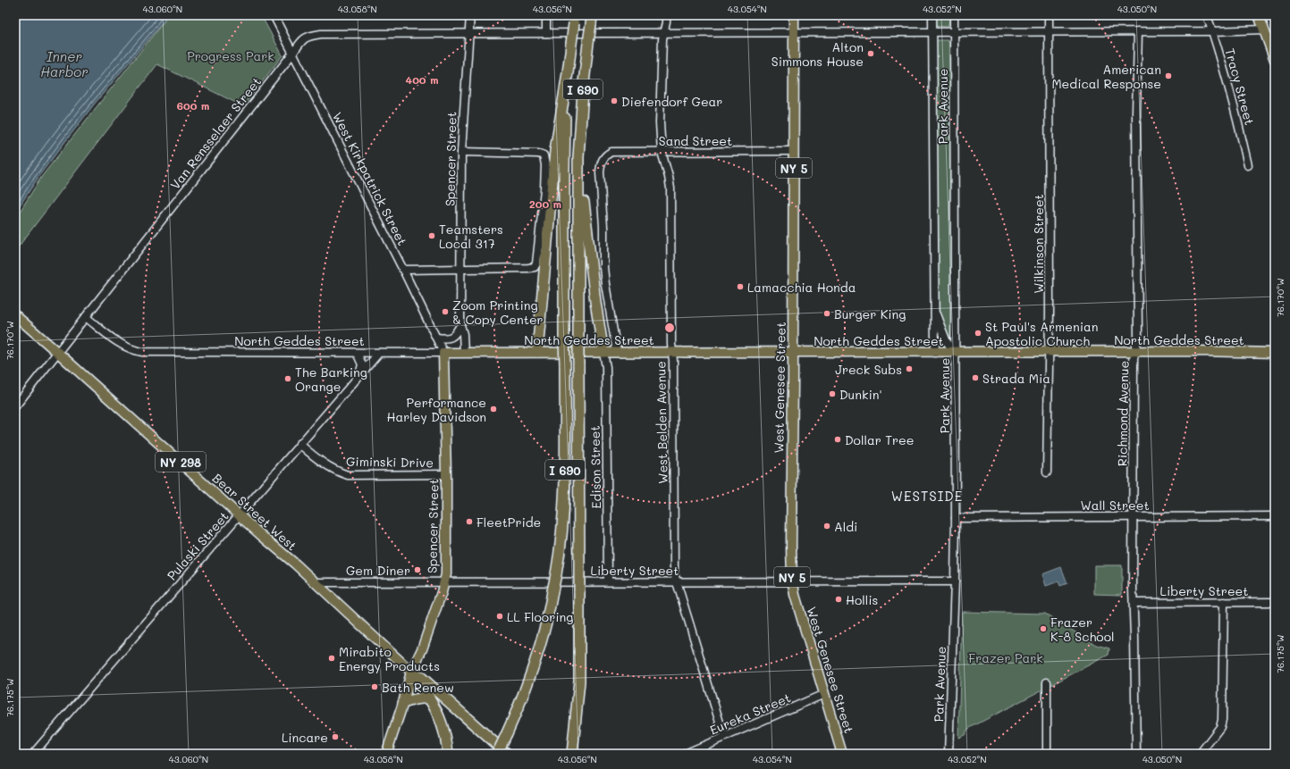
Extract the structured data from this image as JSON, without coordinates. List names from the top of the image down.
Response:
{
  "streets": {
    "highway": ["I 690"],
    "main road": [
      "Spencer Street",
      "NY 5",
      "North Geddes Street",
      "West Genesee Street",
      "NY 298",
      "Bear Street West"
    ],
    "street": [
      "Tracy Street",
      "Park Avenue",
      "Van Rensselaer Street",
      "Sand Street",
      "West Kirkpatrick Street",
      "Wilkinson Street",
      "Richmond Avenue",
      "West Belden Avenue",
      "Giminski Drive",
      "Edison Street",
      "Wall Street",
      "Pulaski Street",
      "Liberty Street",
      "Eureka Street"
    ]
  },
  "crossings": [
    ["Tracy Street", "Van Rensselaer Street"],
    ["Park Avenue", "Van Rensselaer Street"],
    ["Park Avenue", "North Geddes Street"],
    ["Park Avenue", "Wall Street"],
    ["Park Avenue", "Liberty Street"],
    ["Van Rensselaer Street", "Spencer Street"],
    ["Van Rensselaer Street", "West Kirkpatrick Street"],
    ["Van Rensselaer Street", "Wilkinson Street"],
    ["Van Rensselaer Street", "North Geddes Street"],
    ["Van Rensselaer Street", "West Genesee Street"],
    ["Van Rensselaer Street", "Richmond Avenue"],
    ["Van Rensselaer Street", "West Belden Avenue"],
    ["Van Rensselaer Street", "Bear Street West"],
    ["Sand Street", "North Geddes Street"],
    ["Sand Street", "West Genesee Street"],
    ["Sand Street", "West Belden Avenue"],
    ["Spencer Street", "West Kirkpatrick Street"],
    ["Spencer Street", "North Geddes Street"],
    ["Spencer Street", "Giminski Drive"],
    ["Spencer Street", "Bear Street West"],
    ["Spencer Street", "Liberty Street"],
    ["West Kirkpatrick Street", "North Geddes Street"],
    ["Wilkinson Street", "North Geddes Street"],
    ["North Geddes Street", "West Genesee Street"],
    ["North Geddes Street", "Richmond Avenue"],
    ["North Geddes Street", "West Belden Avenue"],
    ["North Geddes Street", "Edison Street"],
    ["North Geddes Street", "Pulaski Street"],
    ["West Genesee Street", "Liberty Street"],
    ["West Genesee Street", "Eureka Street"],
    ["Richmond Avenue", "Wall Street"],
    ["Richmond Avenue", "Liberty Street"],
    ["West Belden Avenue", "Liberty Street"],
    ["West Belden Avenue", "Eureka Street"],
    ["Giminski Drive", "Pulaski Street"],
    ["Edison Street", "Liberty Street"],
    ["Bear Street West", "Pulaski Street"],
    ["Bear Street West", "Liberty Street"]
  ],
  "districts": ["WESTSIDE"],
  "water": ["Inner Harbor"],
  "parks": ["Progress Park", "Frazer Park"],
  "places": [
    "Alton Simmons House",
    "American Medical Response",
    "Diefendorf Gear",
    "Teamsters Local 317",
    "Lamacchia Honda",
    "Zoom Printing & Copy Center",
    "Burger King",
    "St Paul's Armenian Apostolic Church",
    "Jreck Subs",
    "Strada Mia",
    "The Barking Orange",
    "Dunkin'",
    "Performance Harley Davidson",
    "Dollar Tree",
    "FleetPride",
    "Aldi",
    "Gem Diner",
    "Hollis",
    "LL Flooring",
    "Frazer K-8 School",
    "Mirabito Energy Products",
    "Bath Renew",
    "Lincare"
  ],
  "coordinates": [
    "43.060°N",
    "43.058°N",
    "43.056°N",
    "43.054°N",
    "43.052°N",
    "43.050°N",
    "76.170°W",
    "76.175°W"
  ],
  "rings": ["400 m", "600 m", "200 m"]
}
